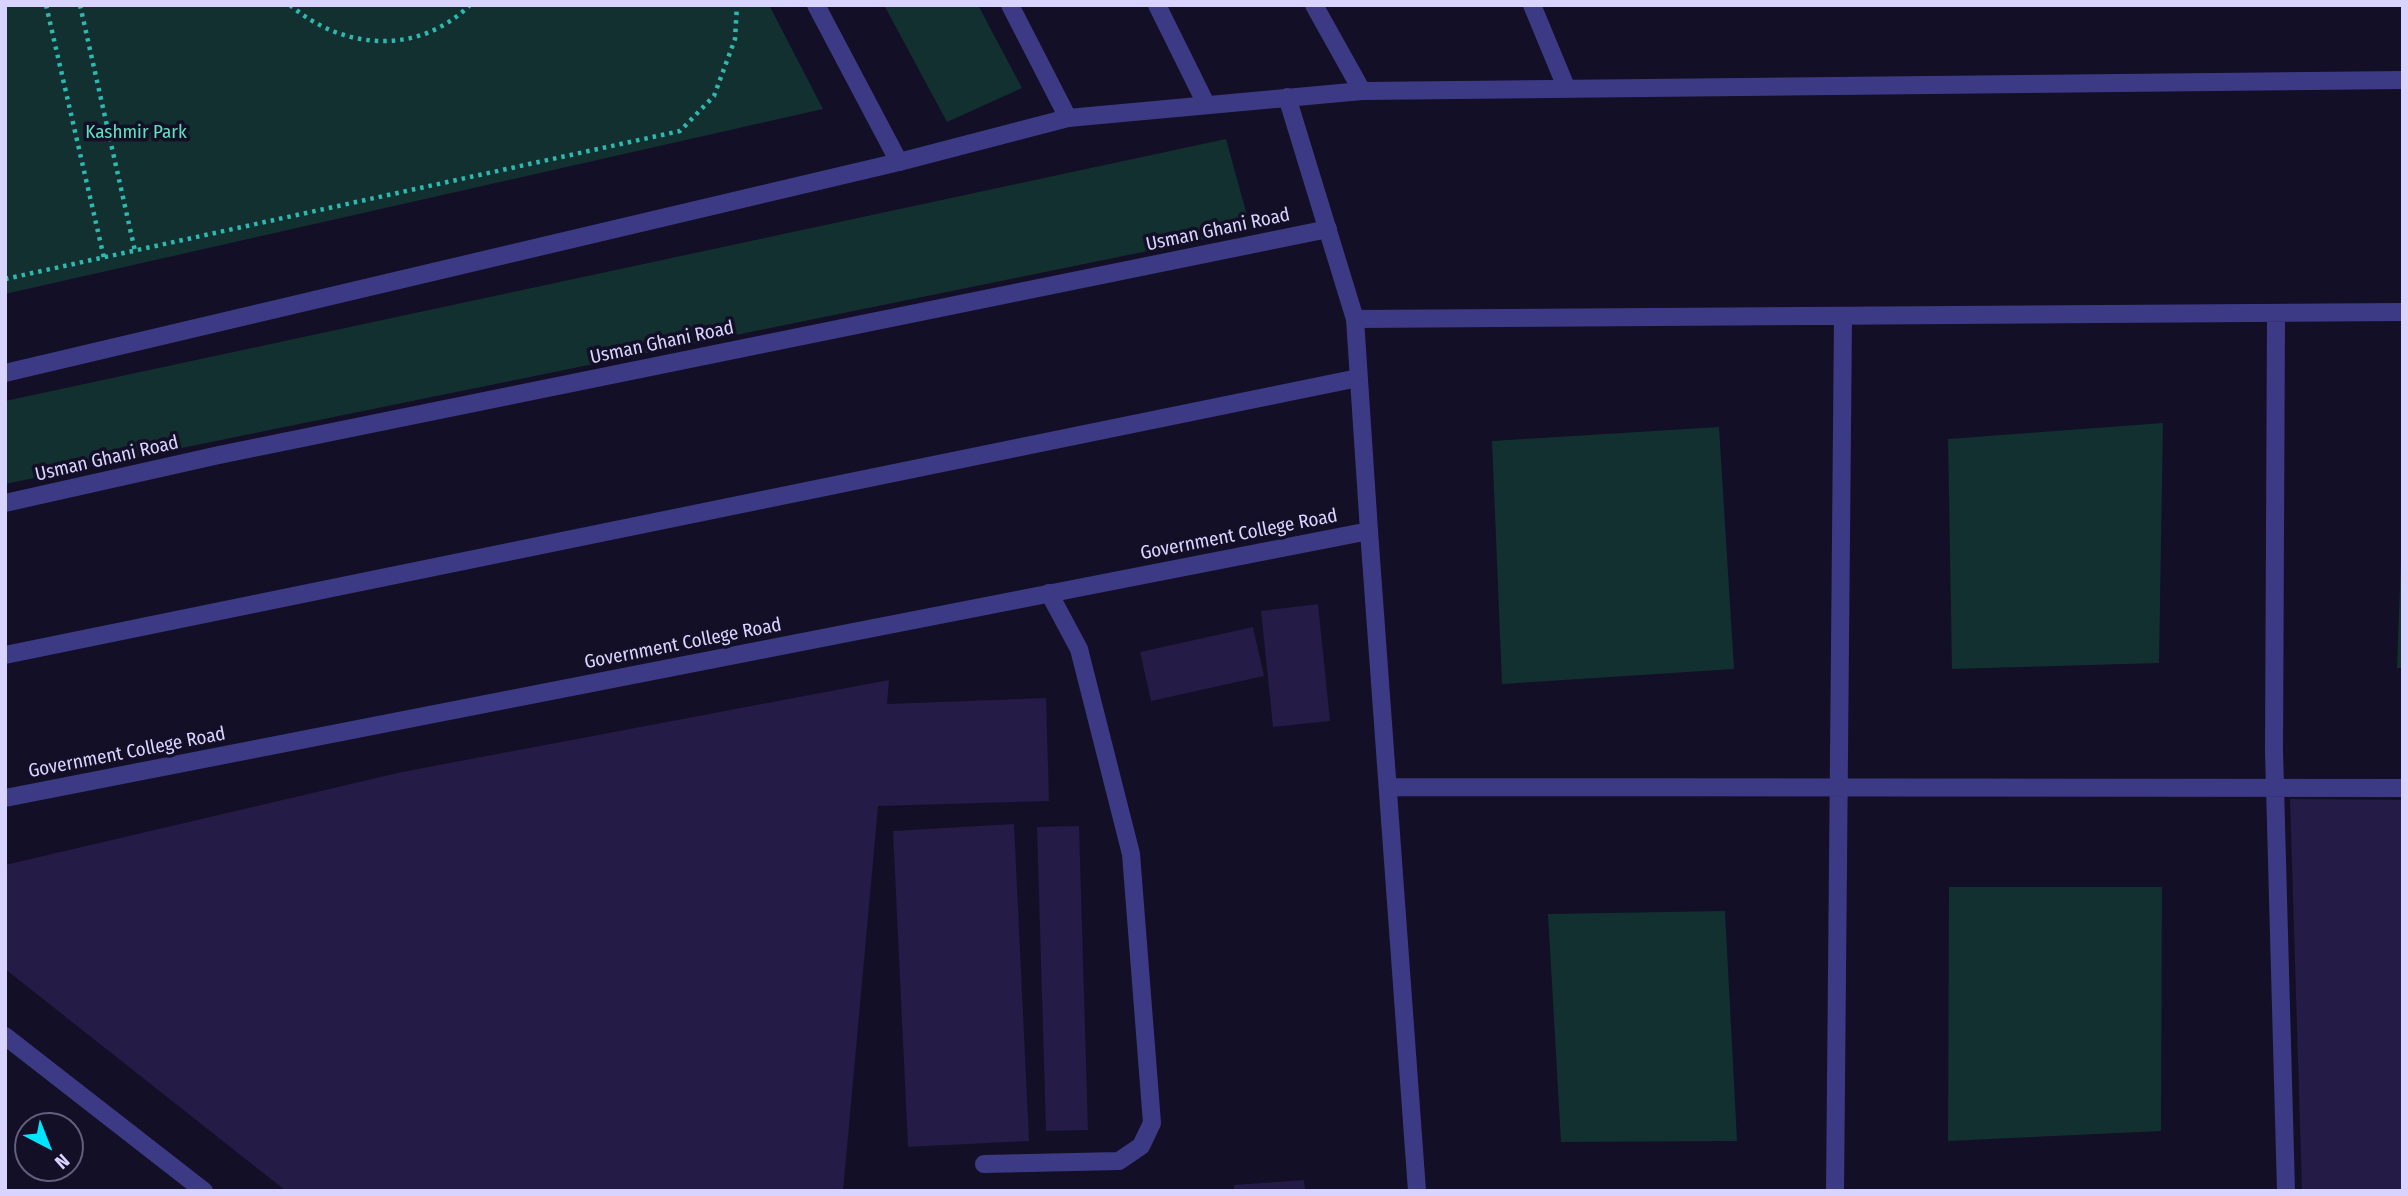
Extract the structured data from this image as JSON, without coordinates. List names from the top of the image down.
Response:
{
  "streets": {
    "street": ["Usman Ghani Road", "Government College Road"]
  },
  "parks": ["Kashmir Park"],
  "north": "bottom right"
}
